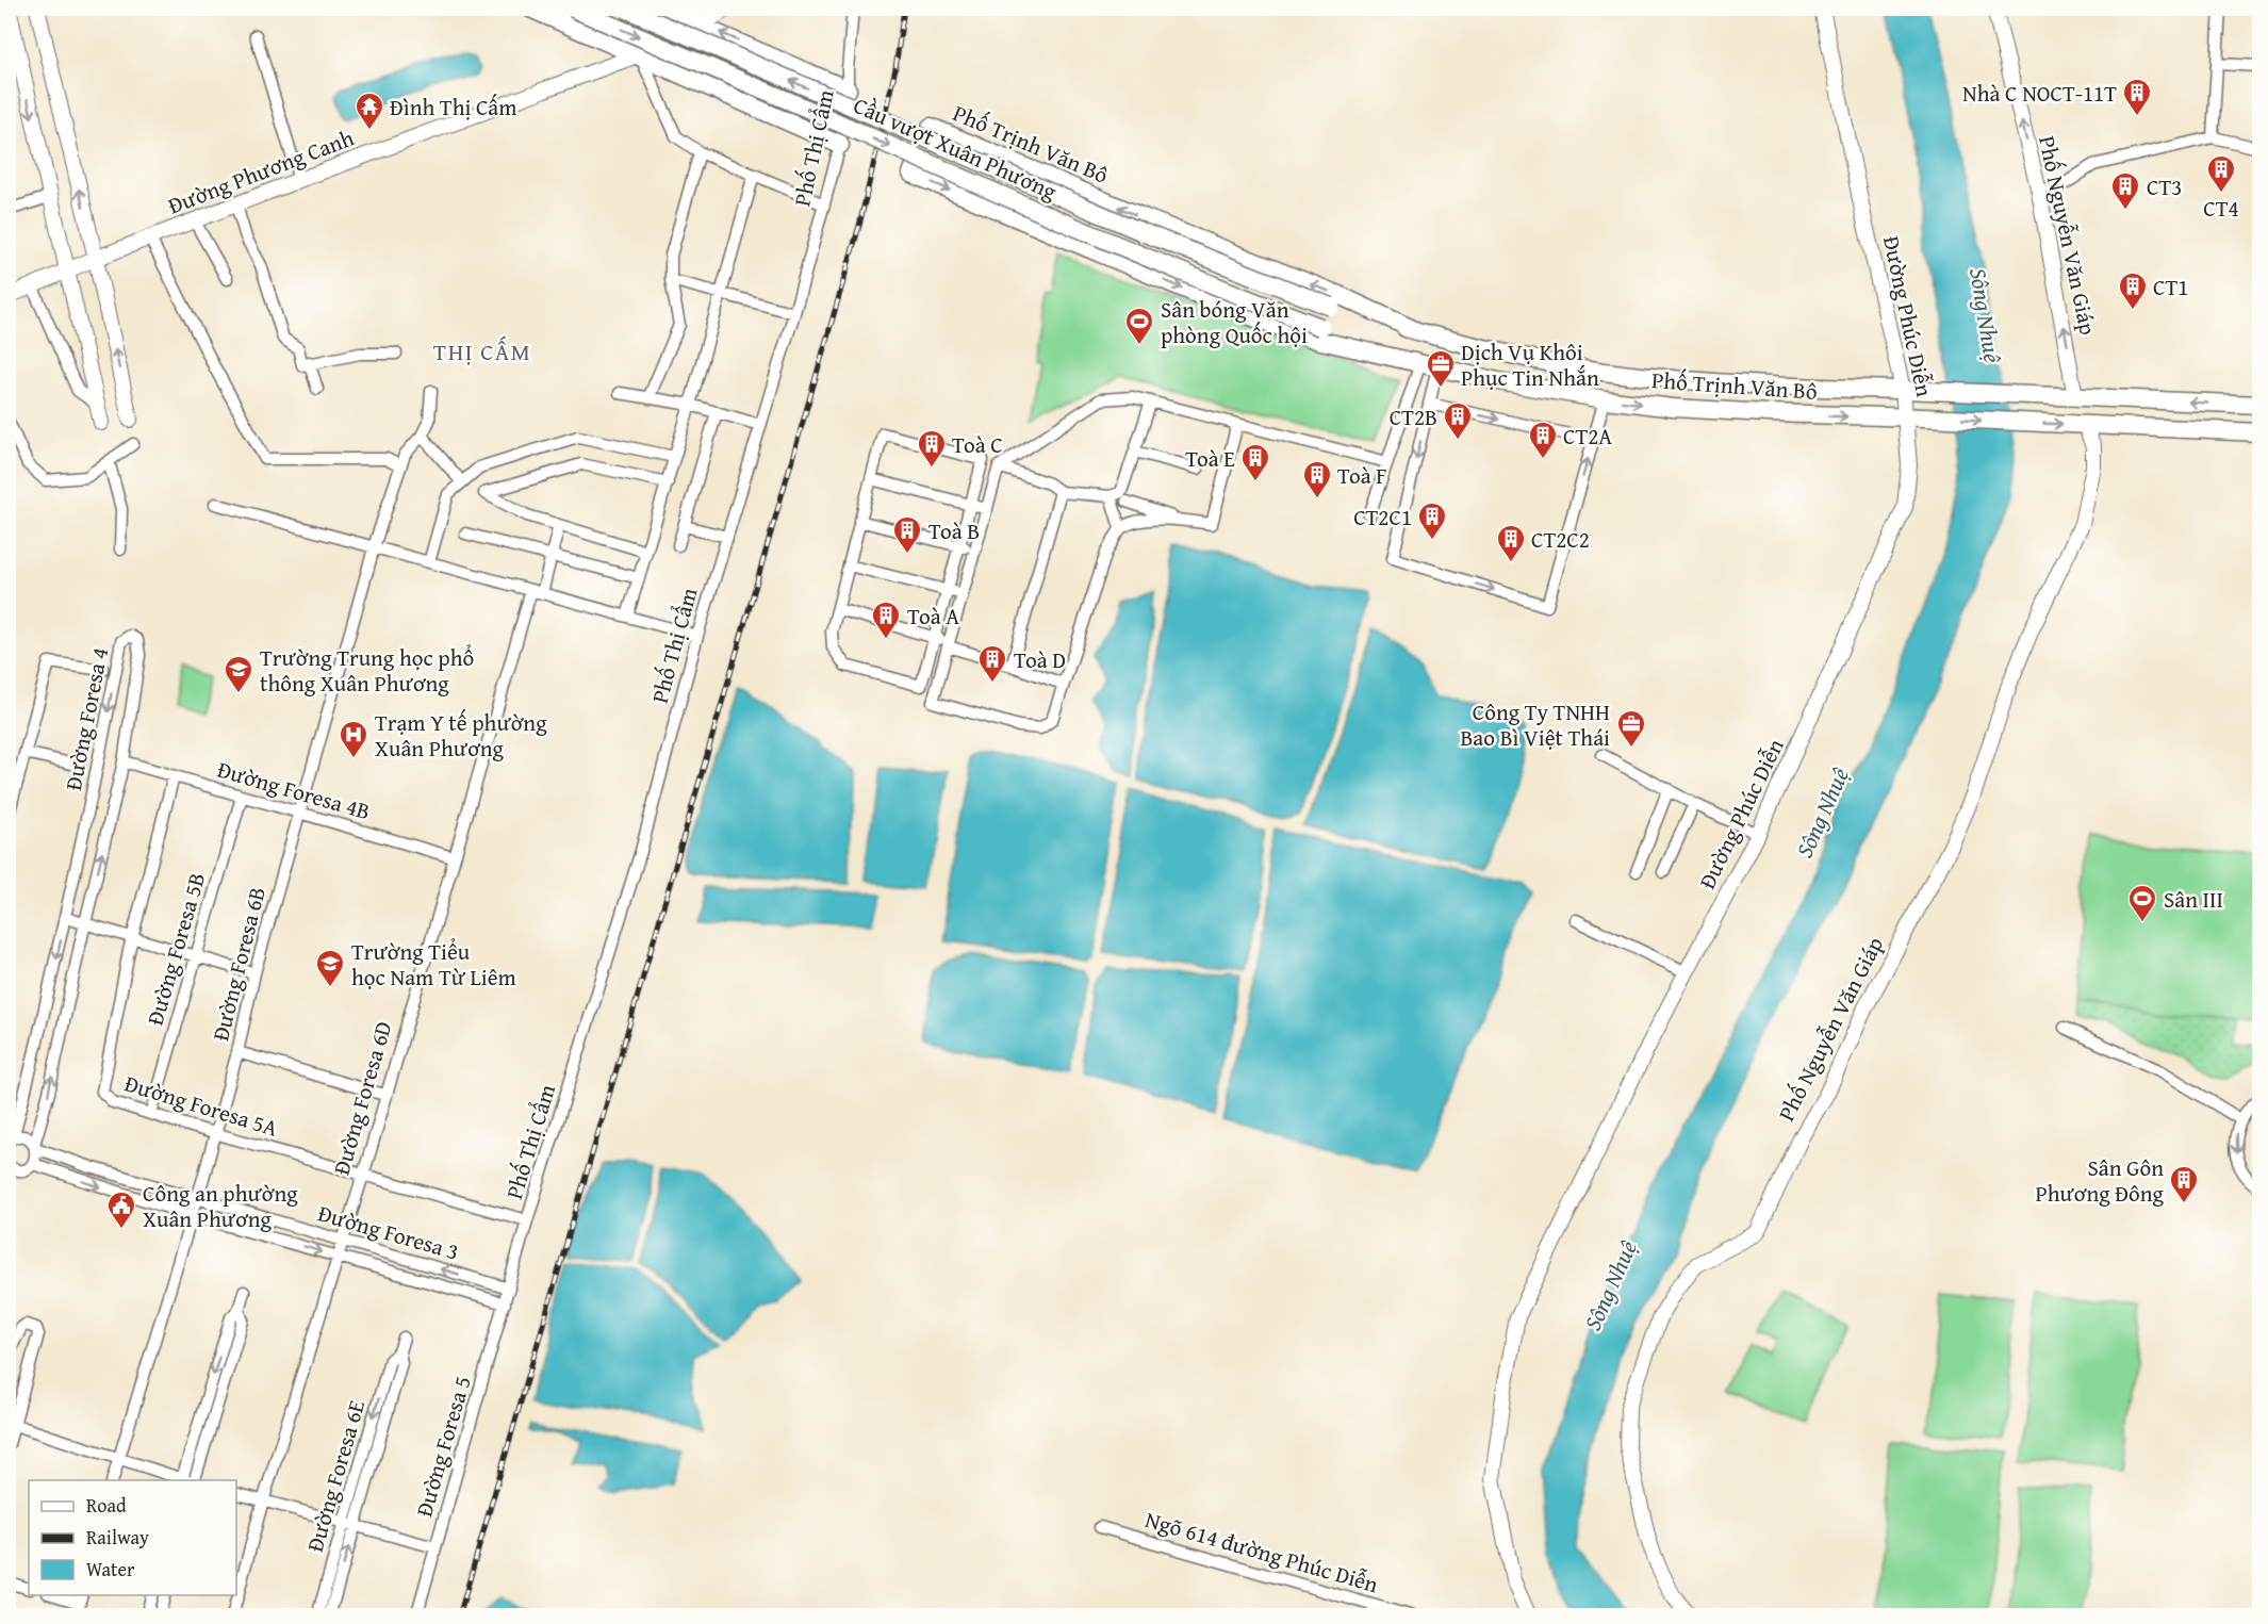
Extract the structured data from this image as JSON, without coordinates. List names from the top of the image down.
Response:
{
  "streets": {
    "main road": ["Phố Trịnh Văn Bô", "Cầu vượt Xuân Phương"],
    "street": [
      "Phố Thị Cẩm",
      "Đường Phương Canh",
      "Phố Nguyễn Văn Giáp",
      "Đường Phúc Diễn",
      "Đường Foresa 4",
      "Đường Foresa 4B",
      "Đường Foresa 5B",
      "Đường Foresa 6B",
      "Đường Foresa 6D",
      "Đường Foresa 5A",
      "Đường Foresa 3",
      "Đường Foresa 5",
      "Đường Foresa 6E",
      "Ngõ 614 đường Phúc Diễn"
    ]
  },
  "crossings": [
    ["Phố Trịnh Văn Bô", "Cầu vượt Xuân Phương"],
    ["Phố Trịnh Văn Bô", "Phố Nguyễn Văn Giáp"],
    ["Phố Trịnh Văn Bô", "Đường Phúc Diễn"],
    ["Phố Thị Cẩm", "Đường Foresa 5A"],
    ["Phố Thị Cẩm", "Đường Foresa 3"],
    ["Phố Thị Cẩm", "Đường Foresa 5"],
    ["Đường Foresa 4", "Đường Foresa 4B"],
    ["Đường Foresa 4", "Đường Foresa 3"],
    ["Đường Foresa 4B", "Đường Foresa 5B"],
    ["Đường Foresa 4B", "Đường Foresa 6B"],
    ["Đường Foresa 4B", "Đường Foresa 6D"],
    ["Đường Foresa 4B", "Đường Foresa 5A"],
    ["Đường Foresa 5B", "Đường Foresa 5A"],
    ["Đường Foresa 6B", "Đường Foresa 5A"],
    ["Đường Foresa 6B", "Đường Foresa 3"],
    ["Đường Foresa 6D", "Đường Foresa 5A"],
    ["Đường Foresa 6D", "Đường Foresa 3"],
    ["Đường Foresa 3", "Đường Foresa 5"]
  ],
  "districts": ["THỊ CẤM"],
  "water": ["Sông Nhuệ"],
  "places": {
    "building": [
      "Nhà C NOCT-11T",
      "CT4",
      "CT3",
      "CT1",
      "CT2B",
      "CT2A",
      "Toà C",
      "Toà E",
      "Toà F",
      "CT2C1",
      "Toà B",
      "CT2C2",
      "Toà A",
      "Toà D",
      "Sân Gôn Phương Đông"
    ],
    "temple": ["Đình Thị Cấm"],
    "sports": ["Sân bóng Văn phòng Quốc hội", "Sân III"],
    "office": ["Dịch Vụ Khôi Phục Tin Nhắn", "Công Ty TNHH Bao Bì Việt Thái"],
    "school or university": ["Trường Trung học phổ thông Xuân Phương", "Trường Tiểu học Nam Từ Liêm"],
    "hospital": ["Trạm Y tế phường Xuân Phương"],
    "public building": ["Công an phường Xuân Phương"]
  },
  "legend": ["Road", "Railway", "Water"]
}
